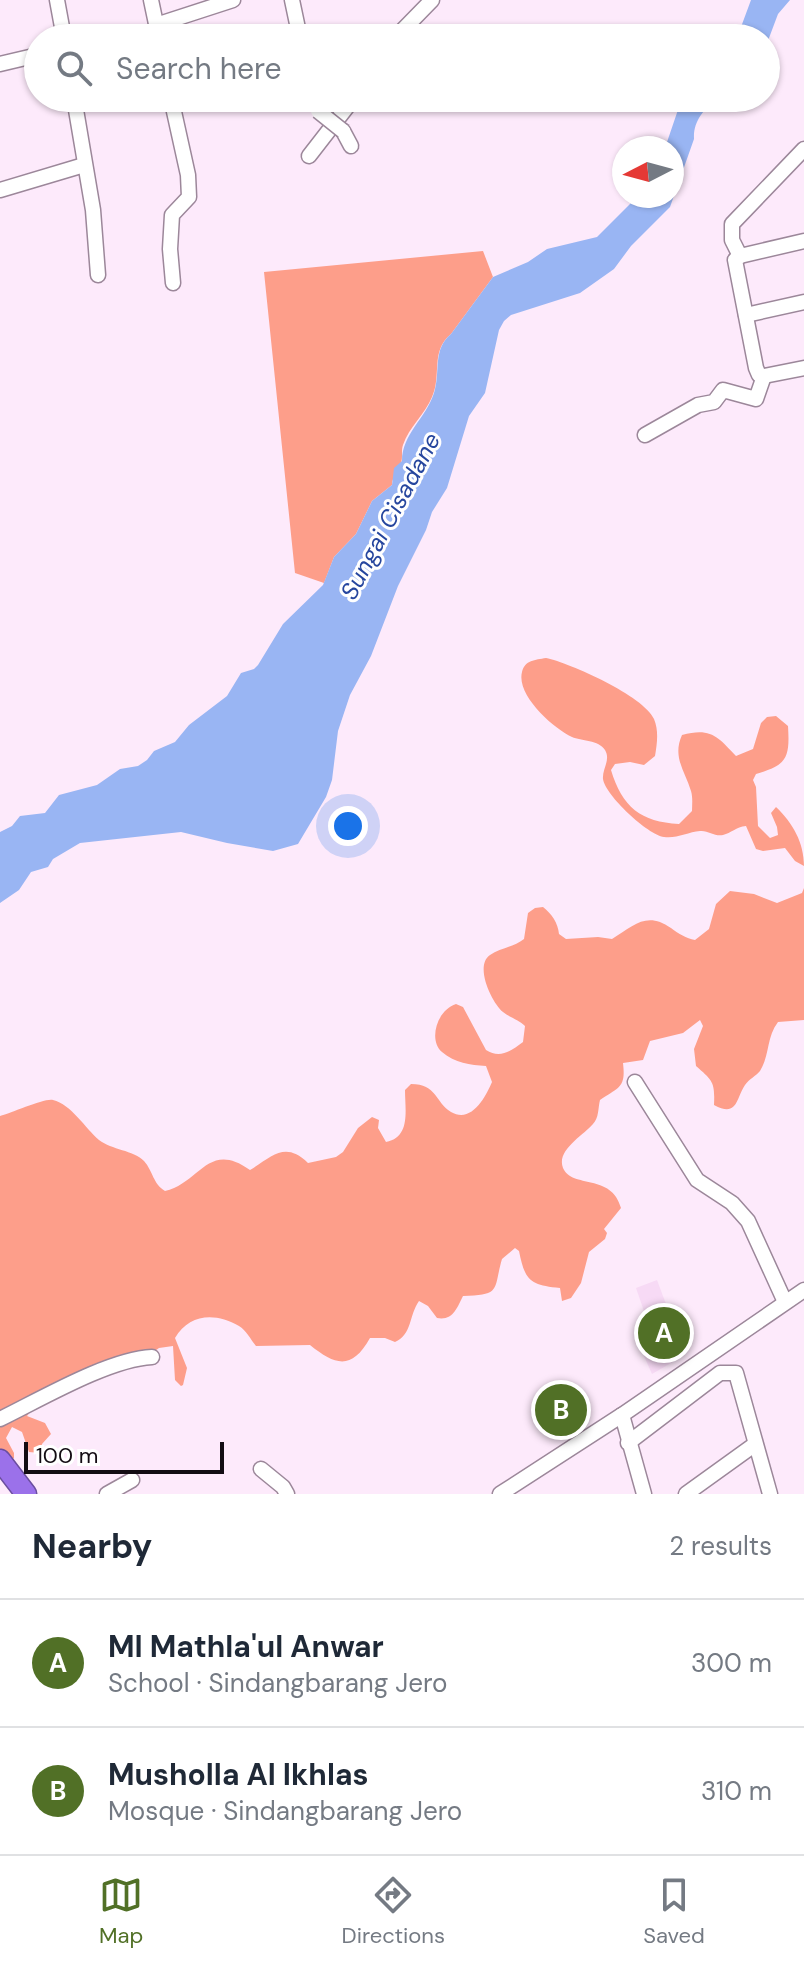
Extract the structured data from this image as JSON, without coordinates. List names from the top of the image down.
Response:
{
  "water": ["Sungai Cisadane"],
  "scale_bar": "100 m",
  "north": "left",
  "page": {
    "search": "Search here",
    "pins": ["A", "B"],
    "scale": "100 m",
    "heading": ["Nearby", "2 results"],
    "list": [
      {
        "mark": "A",
        "name": "MI Mathla'ul Anwar",
        "note": "School · Sindangbarang Jero",
        "value": "300 m"
      },
      {
        "mark": "B",
        "name": "Musholla Al Ikhlas",
        "note": "Mosque · Sindangbarang Jero",
        "value": "310 m"
      }
    ],
    "nav": ["Map", "Directions", "Saved"]
  }
}
